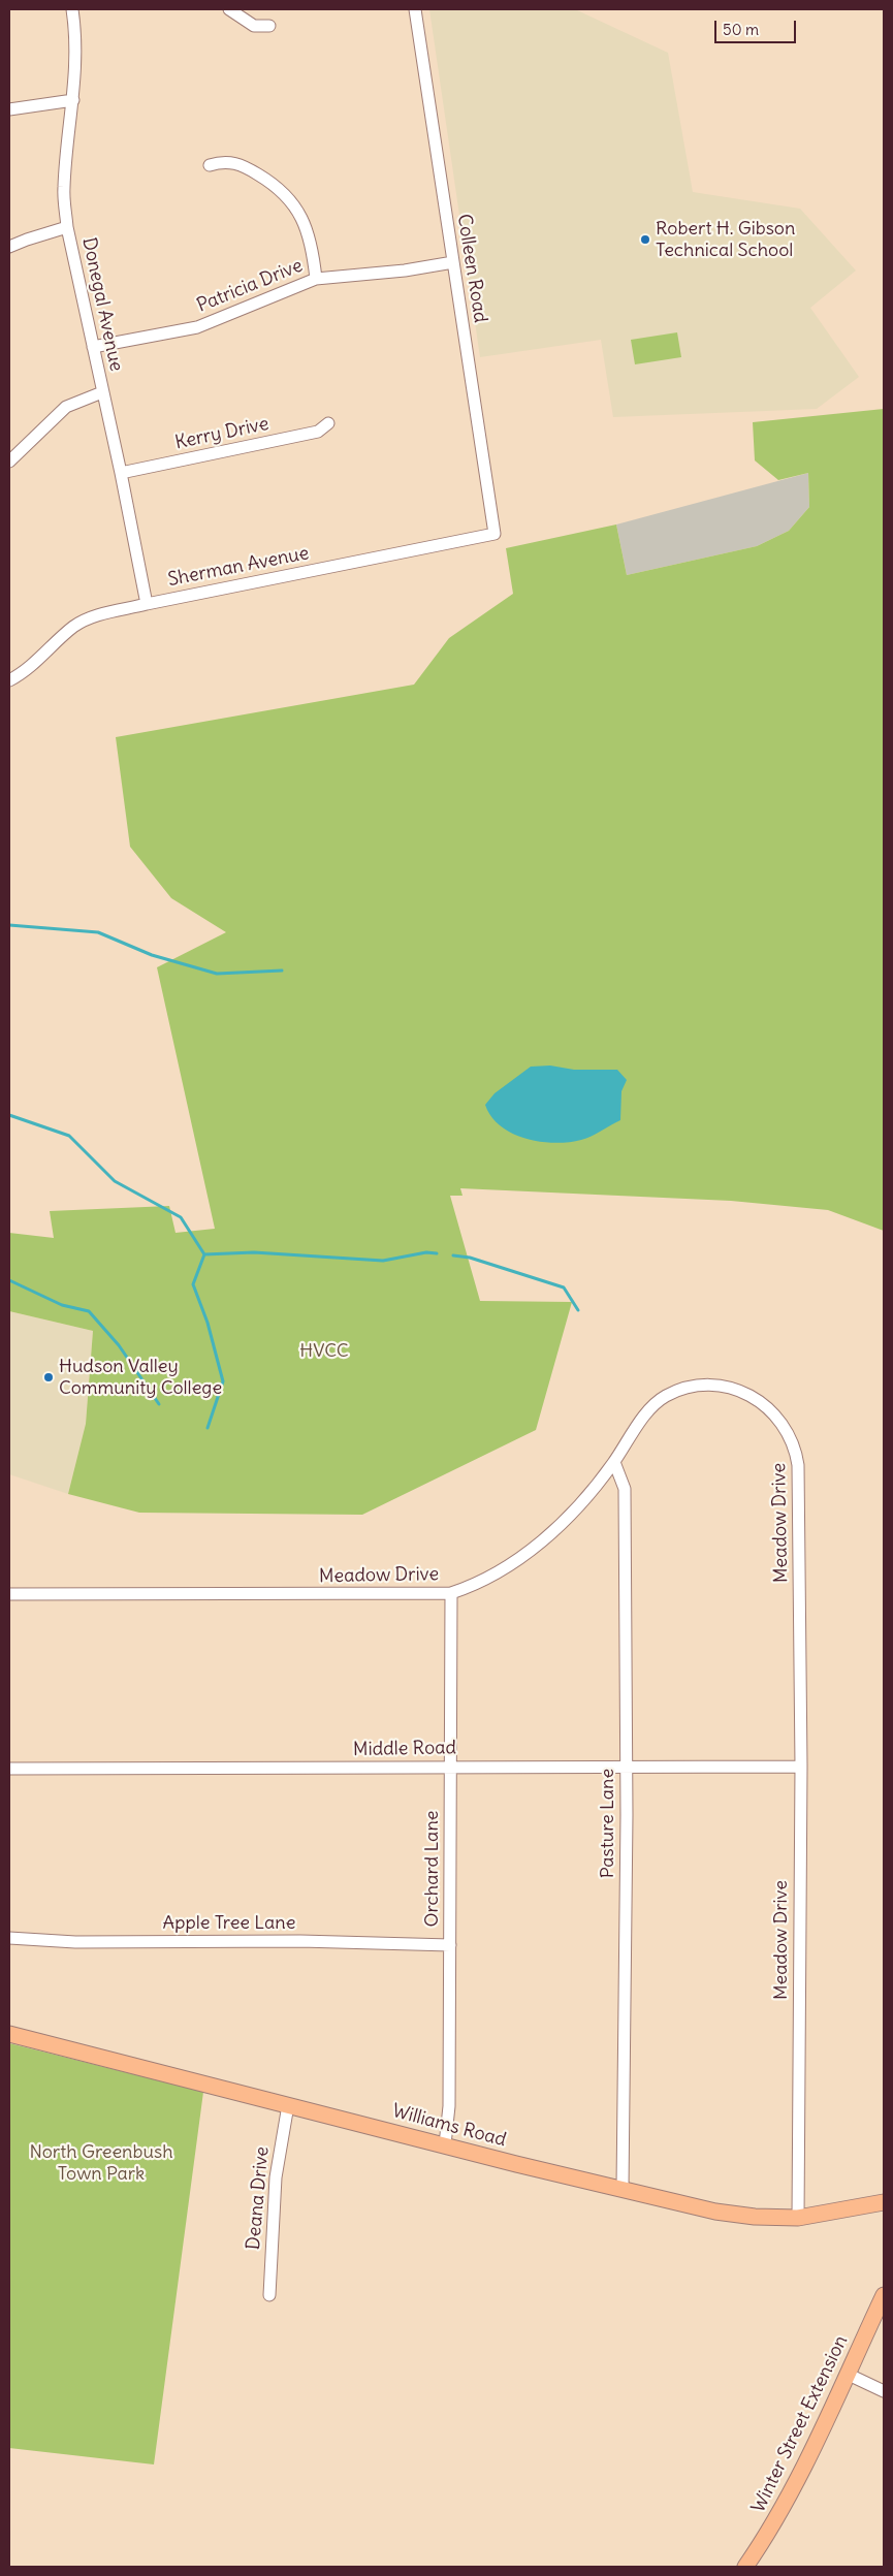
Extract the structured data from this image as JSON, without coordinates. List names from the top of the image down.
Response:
{
  "streets": {
    "main road": ["Williams Road", "Winter Street Extension"],
    "street": [
      "Colleen Road",
      "Patricia Drive",
      "Donegal Avenue",
      "Kerry Drive",
      "Sherman Avenue",
      "Meadow Drive",
      "Middle Road",
      "Pasture Lane",
      "Orchard Lane",
      "Apple Tree Lane",
      "Deana Drive"
    ]
  },
  "crossings": [
    ["Colleen Road", "Patricia Drive"],
    ["Colleen Road", "Sherman Avenue"],
    ["Patricia Drive", "Donegal Avenue"],
    ["Donegal Avenue", "Kerry Drive"],
    ["Donegal Avenue", "Sherman Avenue"],
    ["Meadow Drive", "Middle Road"],
    ["Meadow Drive", "Pasture Lane"],
    ["Meadow Drive", "Orchard Lane"],
    ["Meadow Drive", "Williams Road"],
    ["Middle Road", "Pasture Lane"],
    ["Middle Road", "Orchard Lane"],
    ["Pasture Lane", "Williams Road"],
    ["Orchard Lane", "Apple Tree Lane"],
    ["Orchard Lane", "Williams Road"],
    ["Williams Road", "Deana Drive"]
  ],
  "parks": ["HVCC", "North Greenbush Town Park"],
  "places": ["Robert H. Gibson Technical School", "Hudson Valley Community College"],
  "scale_bar": "50 m"
}
